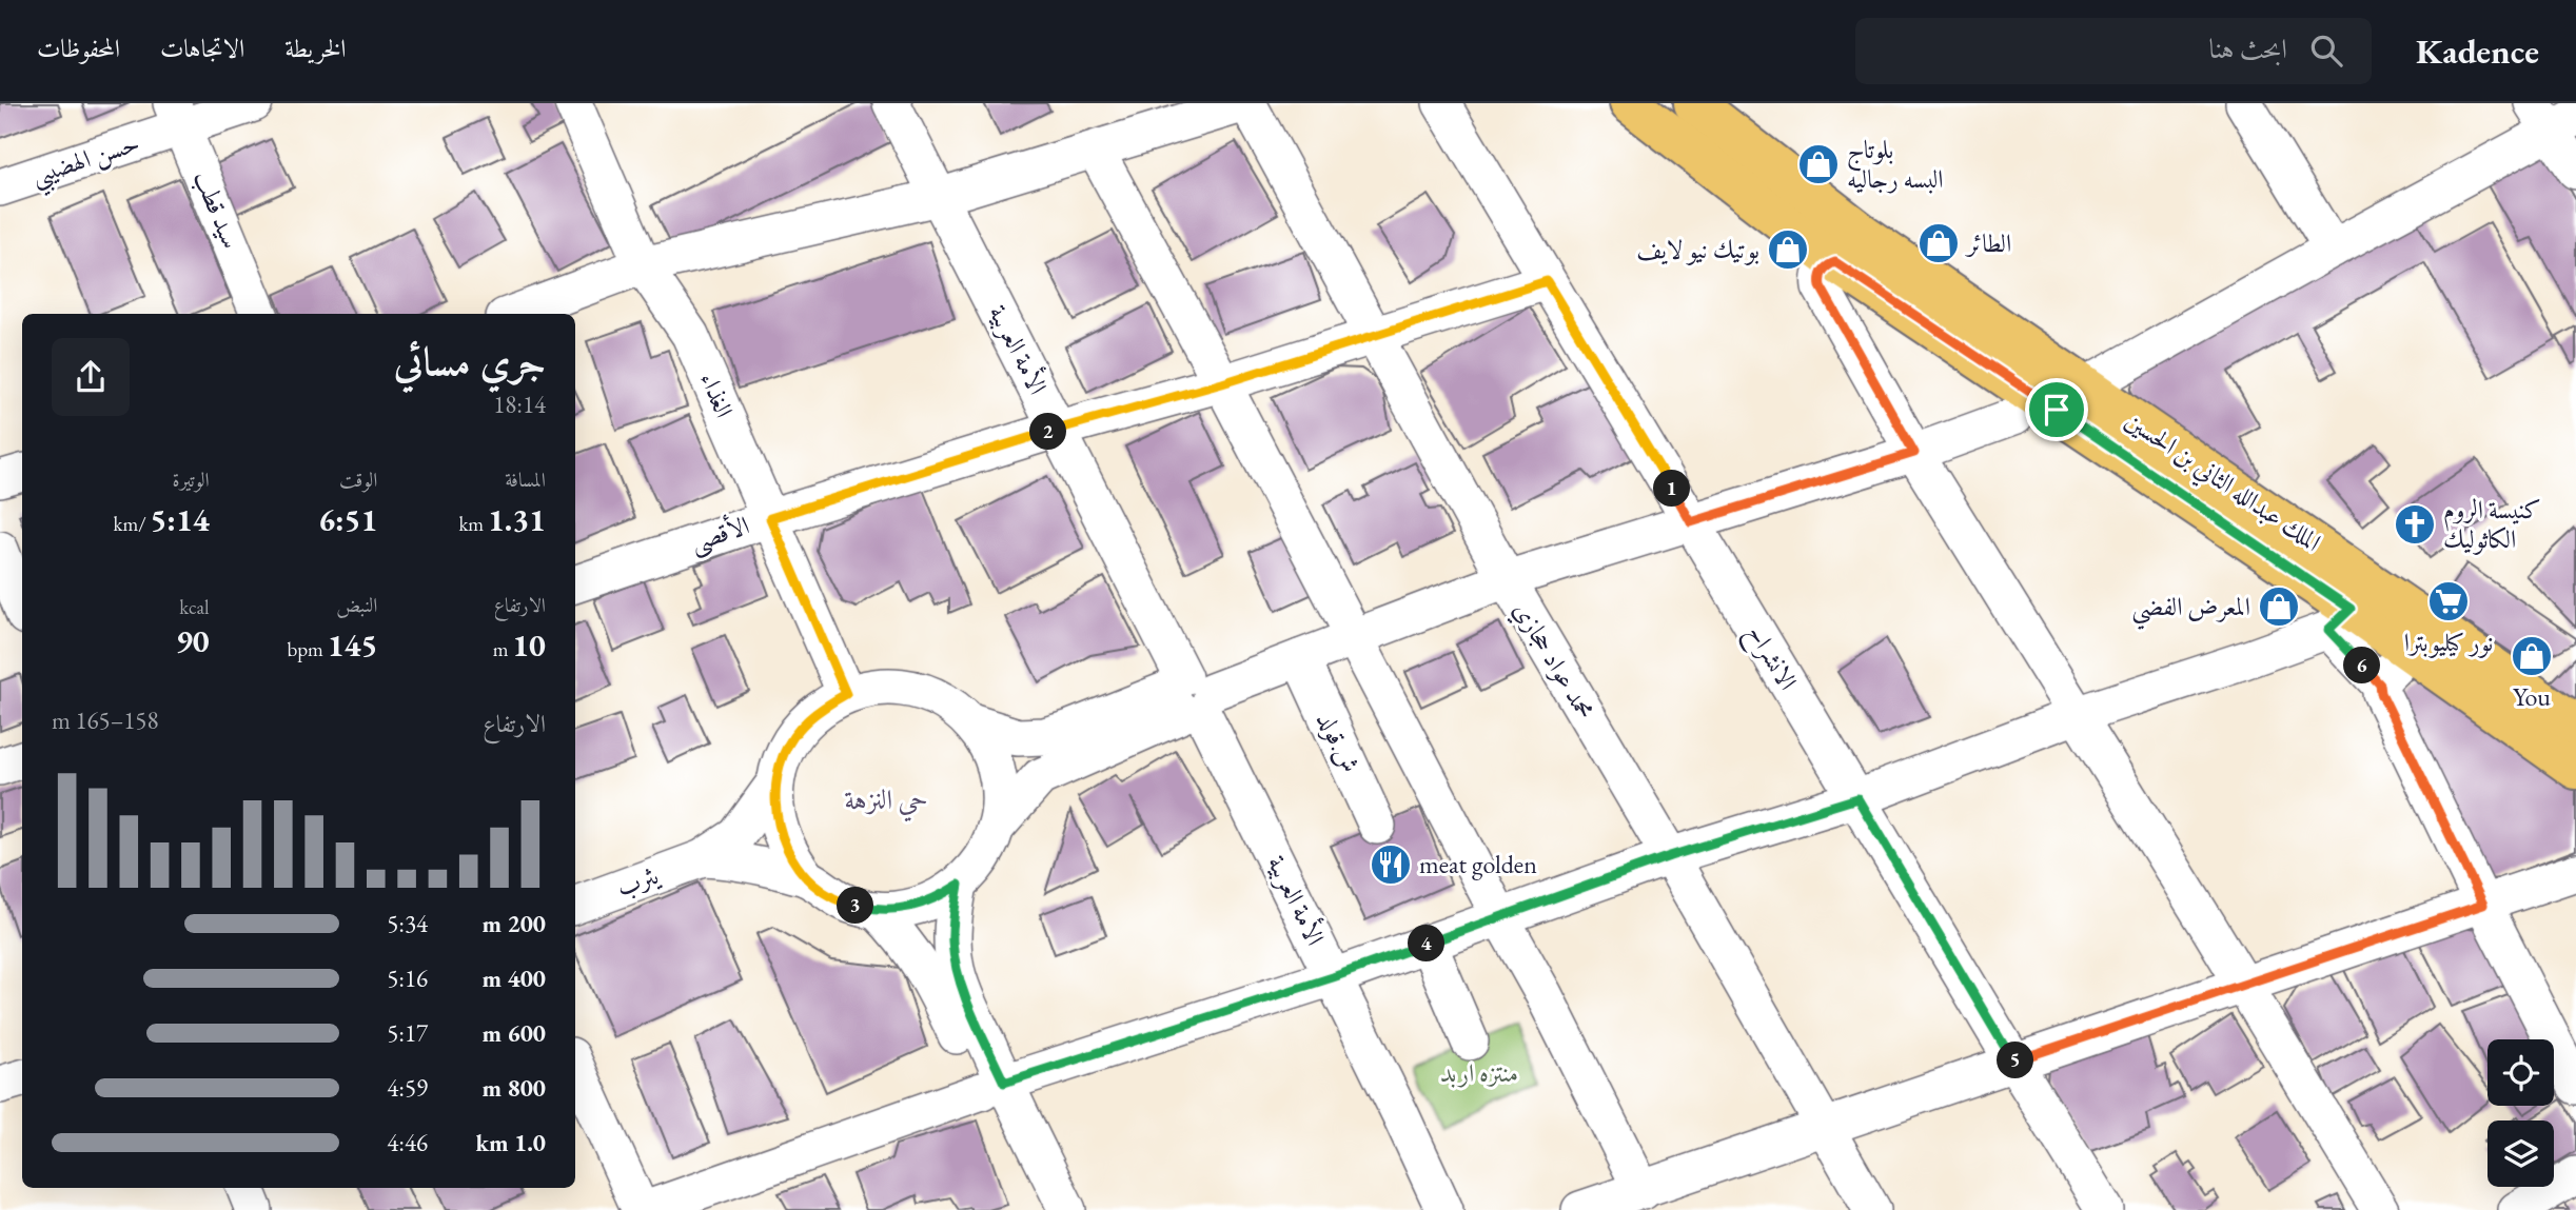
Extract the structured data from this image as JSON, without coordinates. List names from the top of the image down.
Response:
{
  "streets": {
    "main road": ["الملك عبدالله الثاني بن الحسين"],
    "street": [
      "حسن الهضيبي",
      "سيد قطب",
      "الأمة العربية",
      "الغذاء",
      "الأقصى",
      "الانشراح",
      "محمد عواد حجازي",
      "ش.قولد",
      "يثرب"
    ]
  },
  "crossings": [
    ["حسن الهضيبي", "سيد قطب"],
    ["الأمة العربية", "الأقصى"],
    ["الغذاء", "الأقصى"],
    ["الأقصى", "الانشراح"],
    ["الأقصى", "محمد عواد حجازي"]
  ],
  "districts": ["حي النزهة"],
  "parks": ["منتزه اربد"],
  "places": {
    "shop": [
      "بلوتاج البسه رجاليه",
      "الطائر",
      "بوتيك نيو لايف",
      "المعرض الفضي",
      "You"
    ],
    "church": ["كنيسة الروم الكاثوليك"],
    "supermarket": ["نور كيليوبترا"],
    "restaurant": ["meat golden"]
  },
  "page": {
    "header": "Kadence",
    "search": "ابحث هنا",
    "nav": ["الخريطة", "الاتجاهات", "المحفوظات"],
    "heading": ["جري مسائي", "18:14"],
    "pins": [
      "2",
      "1",
      "6",
      "3",
      "4",
      "5"
    ],
    "stats": [
      ["المسافة", "1.31 km"],
      ["الوقت", "6:51"],
      ["الوتيرة", "5:14 /km"],
      ["الارتفاع", "10 m"],
      ["النبض", "145 bpm"],
      ["kcal", "90"]
    ],
    "chart": ["الارتفاع", "158–165 m"],
    "list": [
      {
        "name": "200 m",
        "note": "5:34"
      },
      {
        "name": "400 m",
        "note": "5:16"
      },
      {
        "name": "600 m",
        "note": "5:17"
      },
      {
        "name": "800 m",
        "note": "4:59"
      },
      {
        "name": "1.0 km",
        "note": "4:46"
      }
    ]
  }
}
